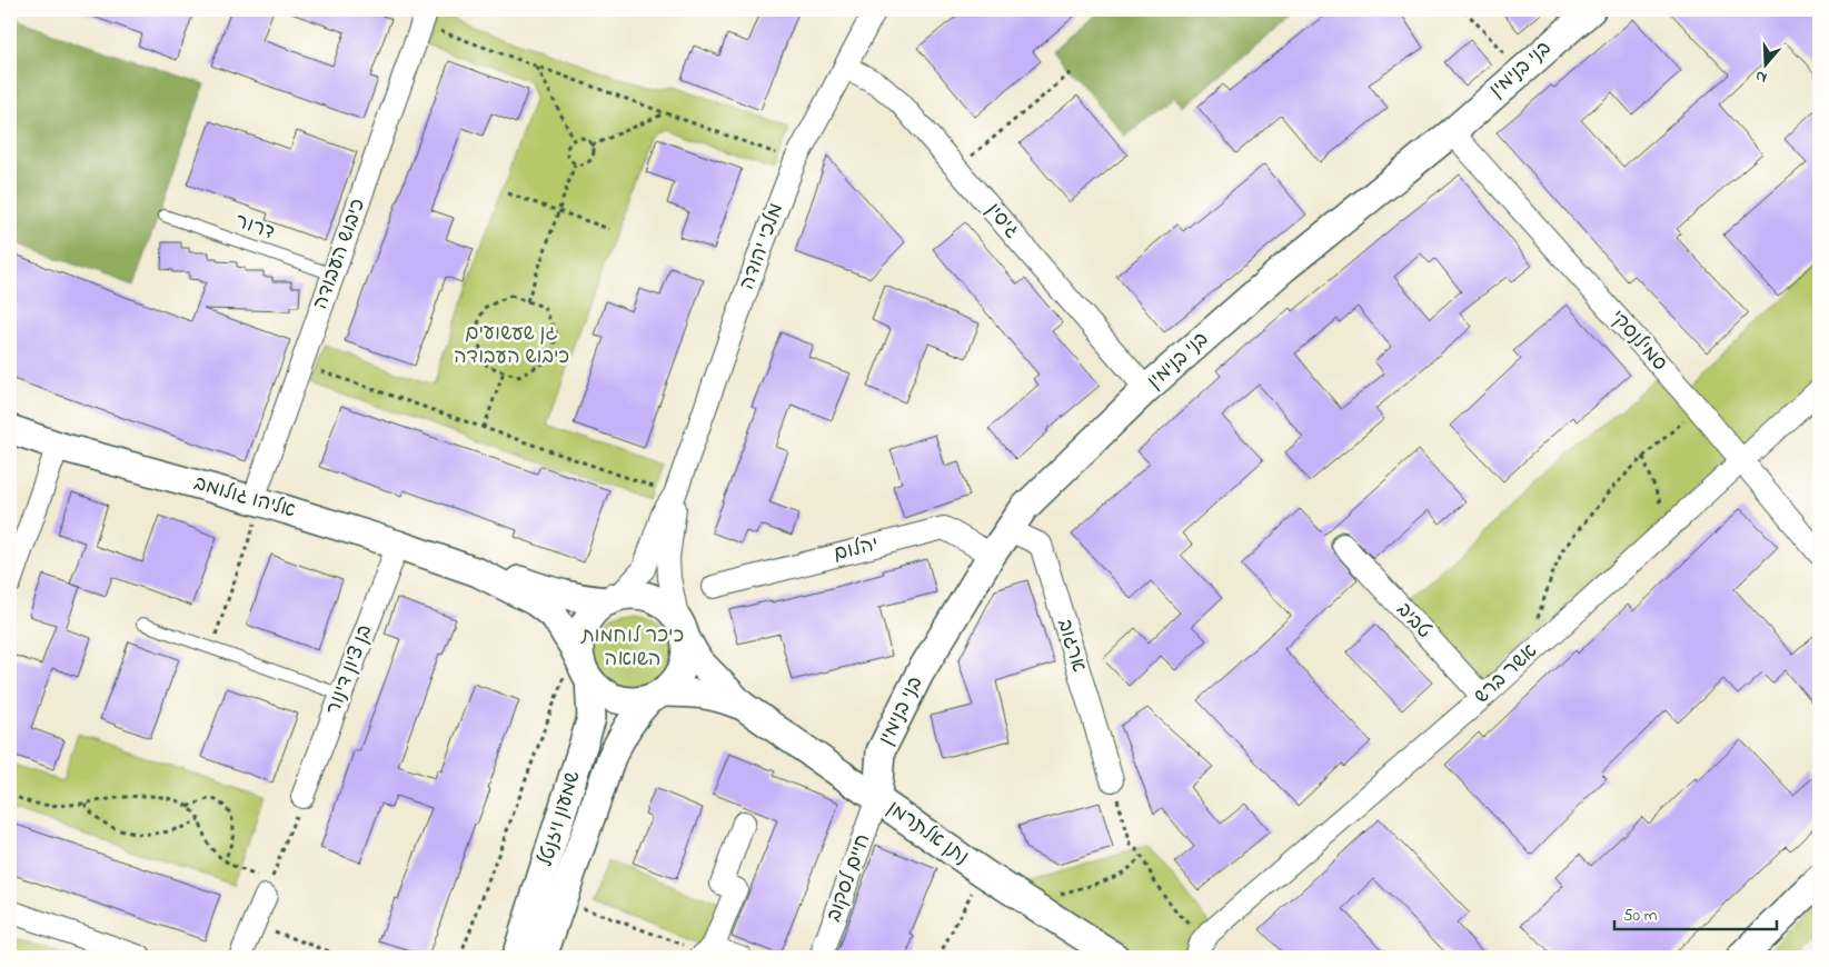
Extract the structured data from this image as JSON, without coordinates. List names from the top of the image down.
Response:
{
  "streets": {
    "street": [
      "בני בנימין",
      "גיסין",
      "מלכי יהודה",
      "כיבוש העבודה",
      "סמילנסקי",
      "אליהו גולומב",
      "יהלום",
      "טביב",
      "ארגוב",
      "בן ציון דינור",
      "אשר ברש",
      "שמעון ויזנטל",
      "נתן אלתרמן",
      "חיים לסקוב"
    ],
    "lane": ["דרור"]
  },
  "crossings": [
    ["בני בנימין", "גיסין"],
    ["בני בנימין", "סמילנסקי"],
    ["בני בנימין", "יהלום"],
    ["בני בנימין", "ארגוב"],
    ["בני בנימין", "נתן אלתרמן"],
    ["בני בנימין", "חיים לסקוב"],
    ["גיסין", "מלכי יהודה"],
    ["דרור", "כיבוש העבודה"],
    ["מלכי יהודה", "אליהו גולומב"],
    ["מלכי יהודה", "שמעון ויזנטל"],
    ["מלכי יהודה", "נתן אלתרמן"],
    ["כיבוש העבודה", "אליהו גולומב"],
    ["סמילנסקי", "אשר ברש"],
    ["אליהו גולומב", "בן ציון דינור"],
    ["אליהו גולומב", "שמעון ויזנטל"],
    ["אליהו גולומב", "נתן אלתרמן"],
    ["טביב", "אשר ברש"],
    ["שמעון ויזנטל", "נתן אלתרמן"],
    ["נתן אלתרמן", "חיים לסקוב"]
  ],
  "parks": ["גן שעשועים כיבוש העבודה", "כיכר לוחמות השואה"],
  "scale_bar": "50 m",
  "north": "bottom"
}
